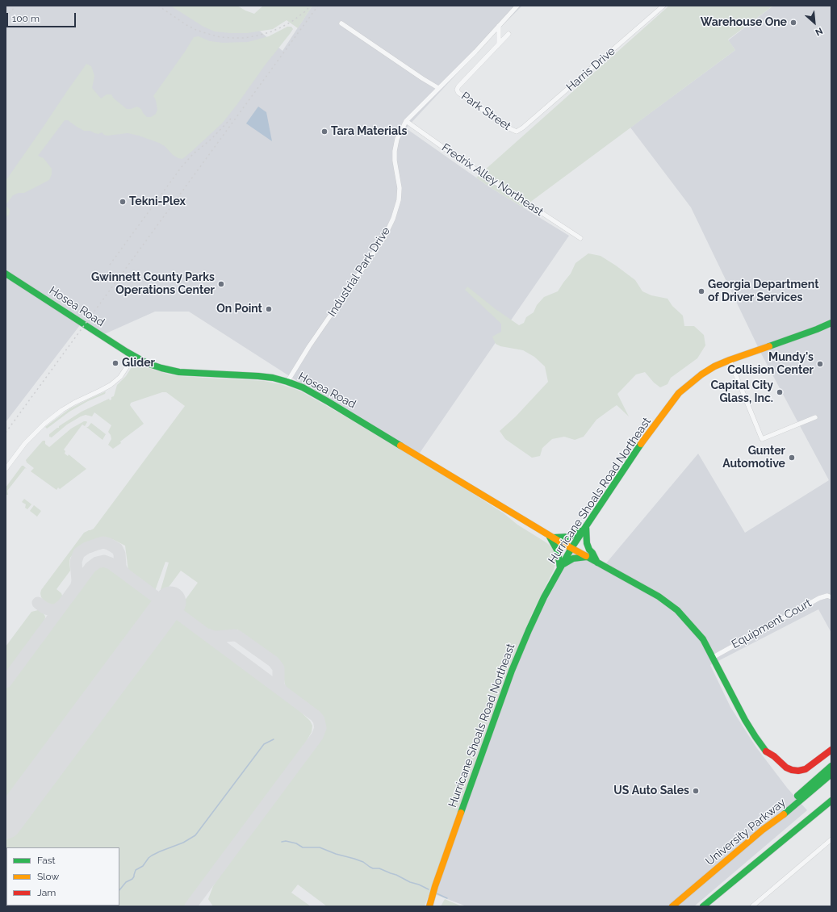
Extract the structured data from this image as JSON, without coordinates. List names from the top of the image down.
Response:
{
  "streets": {
    "main road": ["Hosea Road", "Hurricane Shoals Road Northeast", "University Parkway"],
    "street": [
      "Harris Drive",
      "Park Street",
      "Fredrix Alley Northeast",
      "Industrial Park Drive",
      "Equipment Court"
    ]
  },
  "crossings": [
    ["Harris Drive", "Park Street"],
    ["Fredrix Alley Northeast", "Industrial Park Drive"],
    ["Industrial Park Drive", "Hosea Road"],
    ["Hosea Road", "Hurricane Shoals Road Northeast"],
    ["Hosea Road", "Equipment Court"]
  ],
  "places": [
    "Warehouse One",
    "Tara Materials",
    "Tekni-Plex",
    "Gwinnett County Parks Operations Center",
    "Georgia Department of Driver Services",
    "On Point",
    "Glider",
    "Mundy's Collision Center",
    "Capital City Glass, Inc.",
    "Gunter Automotive",
    "US Auto Sales"
  ],
  "legend": ["Fast", "Slow", "Jam"],
  "scale_bar": "100 m",
  "north": "bottom right"
}
